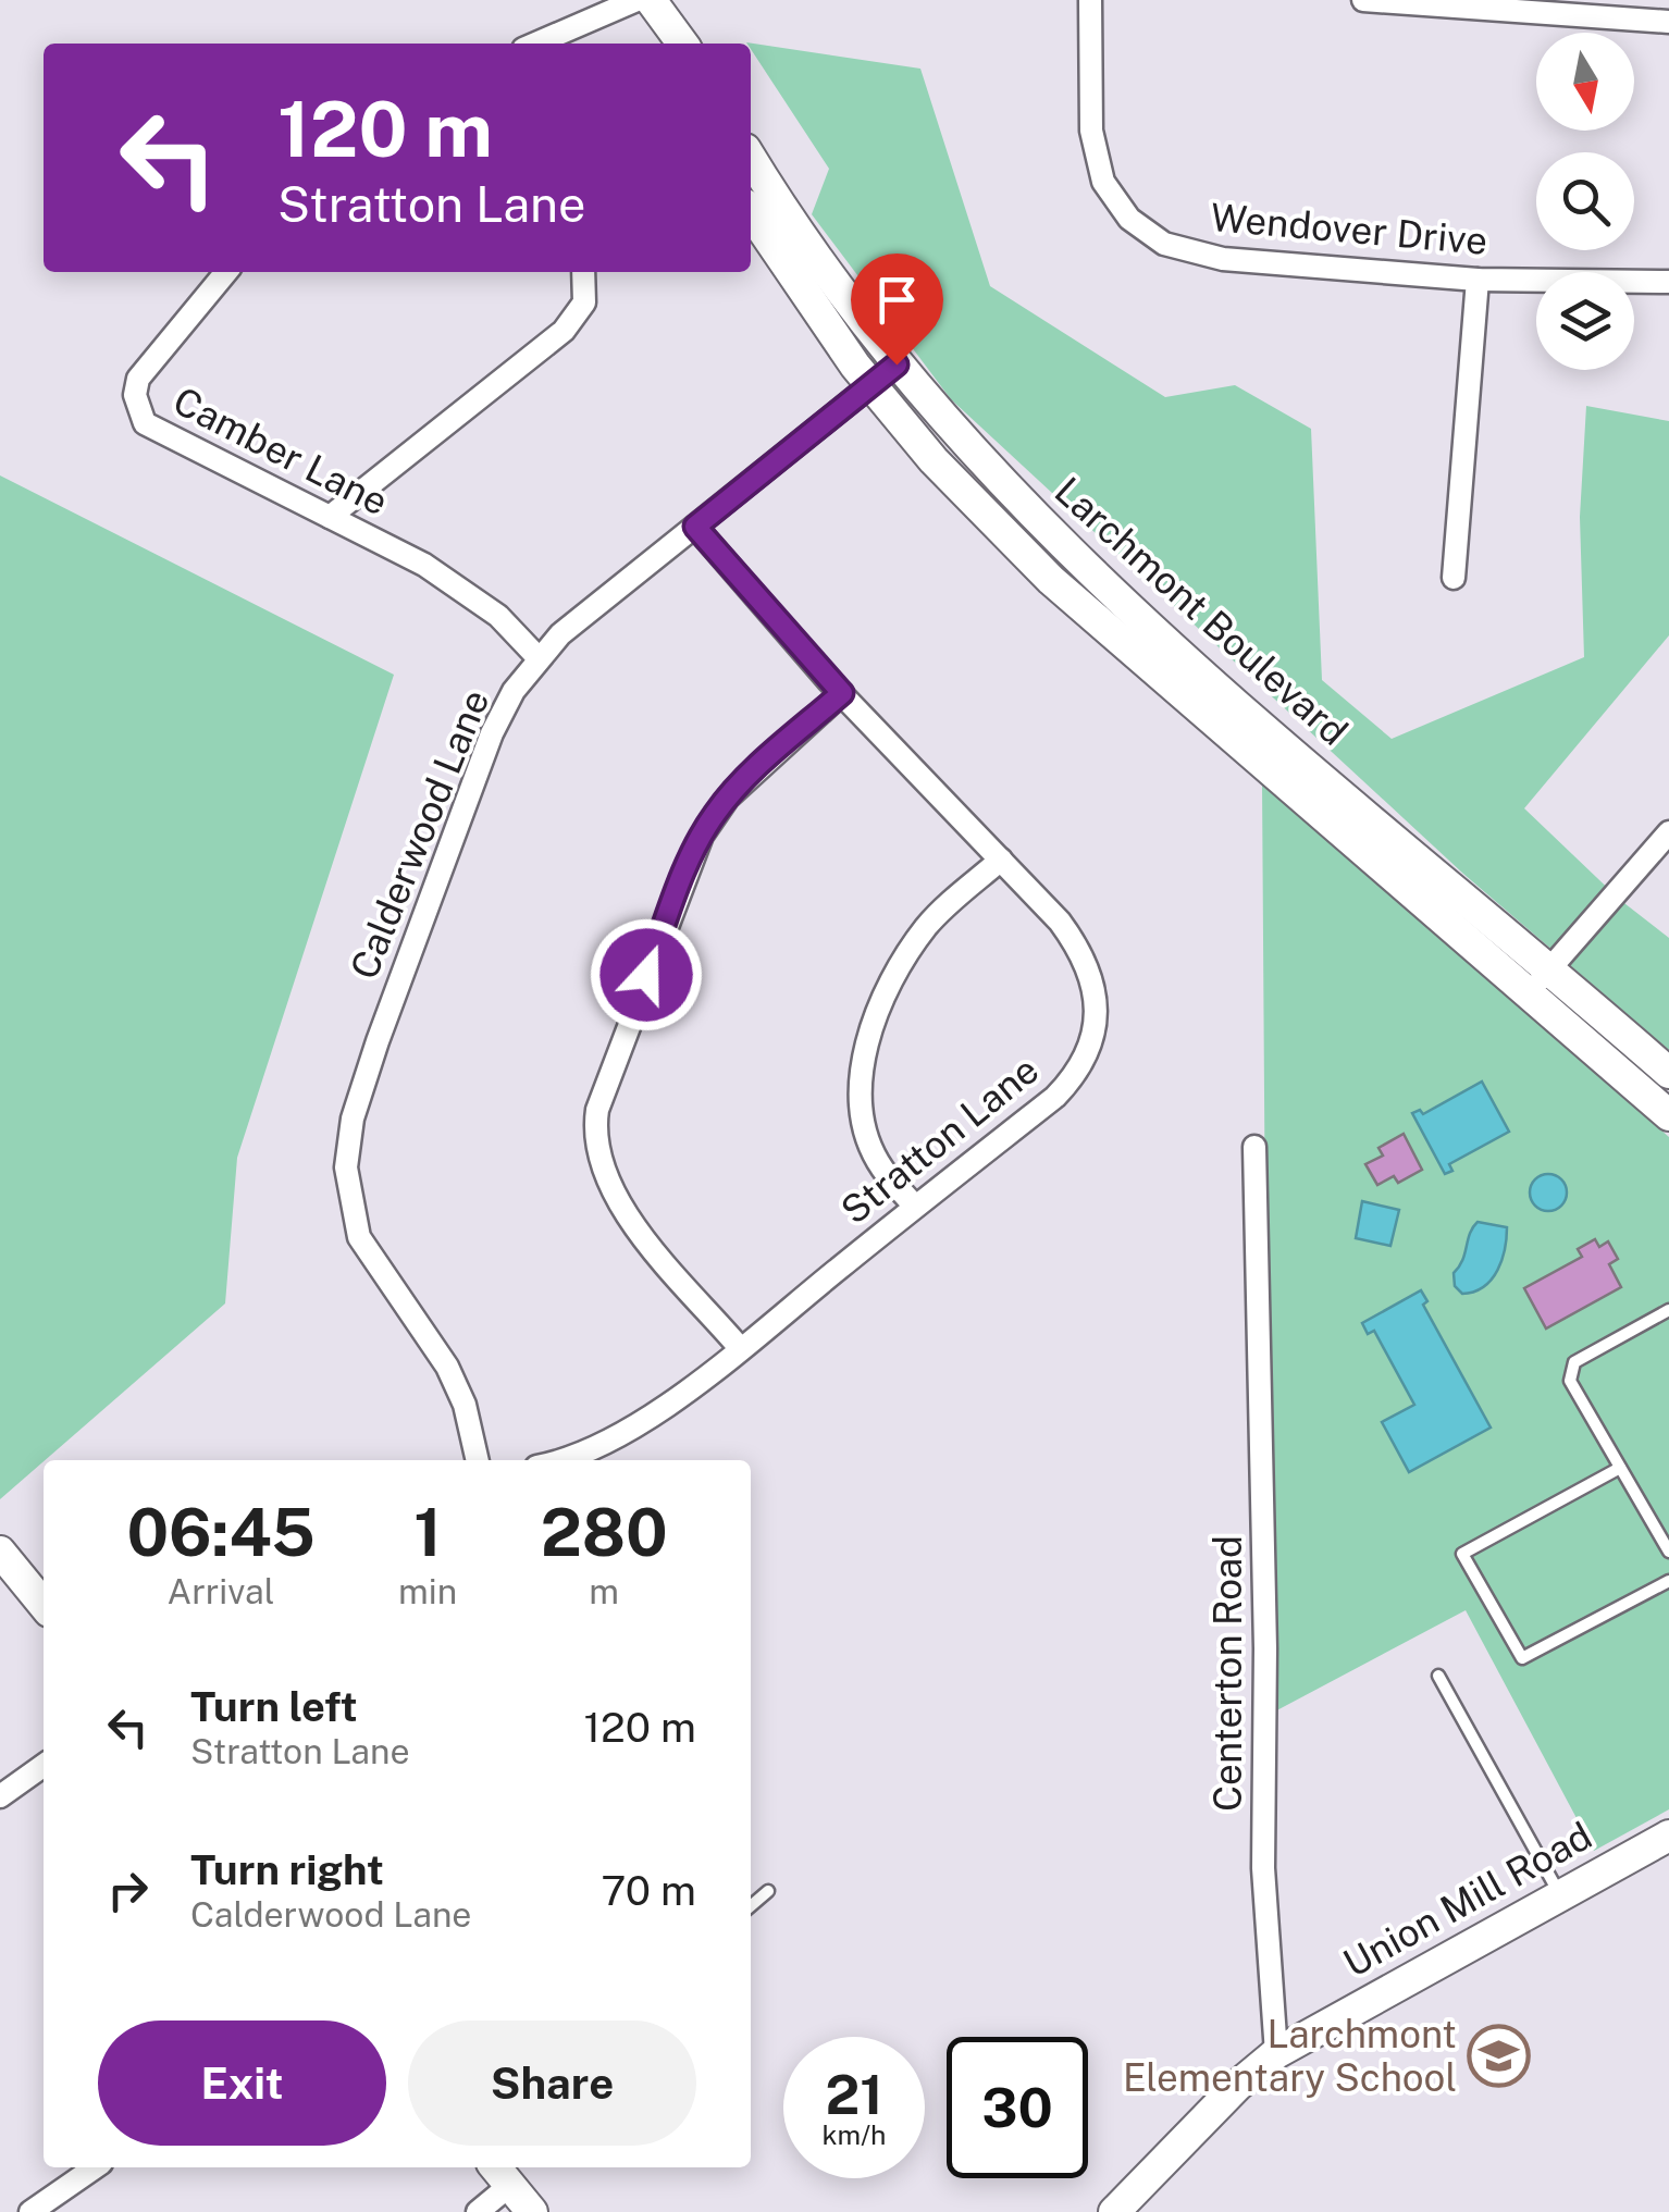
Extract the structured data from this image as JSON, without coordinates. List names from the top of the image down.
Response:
{
  "streets": {
    "street": [
      "Wendover Drive",
      "Camber Lane",
      "Larchmont Boulevard",
      "Calderwood Lane",
      "Stratton Lane",
      "Centerton Road",
      "Union Mill Road"
    ]
  },
  "crossings": [
    ["Camber Lane", "Calderwood Lane"],
    ["Larchmont Boulevard", "Calderwood Lane"],
    ["Calderwood Lane", "Stratton Lane"],
    ["Centerton Road", "Union Mill Road"]
  ],
  "places": {
    "school or university": ["Larchmont Elementary School"]
  },
  "north": "bottom",
  "page": {
    "turn": ["120 m", "Stratton Lane"],
    "eta": [
      "06:45",
      "Arrival",
      "1",
      "min",
      "280",
      "m"
    ],
    "list": [
      {
        "name": "Turn left",
        "note": "Stratton Lane",
        "value": "120 m"
      },
      {
        "name": "Turn right",
        "note": "Calderwood Lane",
        "value": "70 m"
      }
    ],
    "buttons": ["Exit", "Share"],
    "speed": "21 km/h",
    "limit": "30"
  }
}
